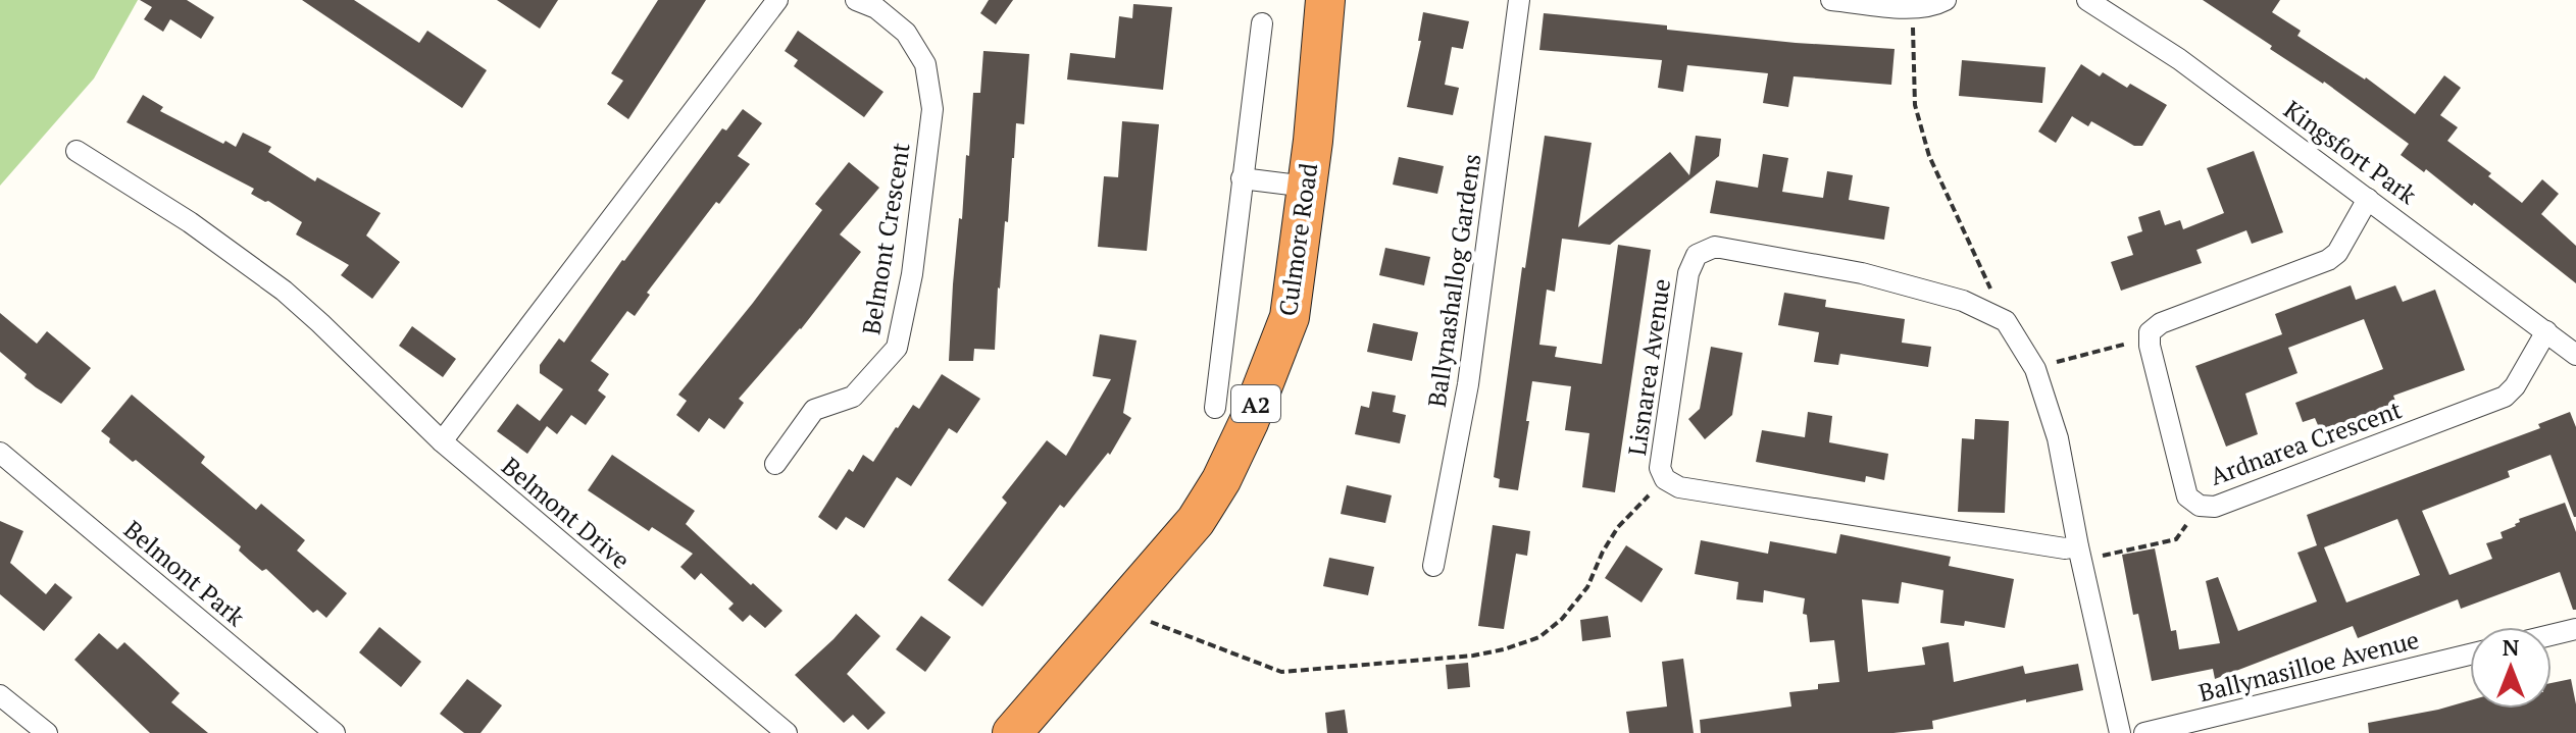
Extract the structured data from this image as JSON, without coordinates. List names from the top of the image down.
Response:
{
  "streets": {
    "highway": ["Culmore Road", "A2"],
    "street": [
      "Kingsfort Park",
      "Belmont Crescent",
      "Ballynashallog Gardens",
      "Lisnarea Avenue",
      "Ardnarea Crescent",
      "Belmont Drive",
      "Belmont Park",
      "Ballynasilloe Avenue"
    ]
  },
  "crossings": [
    ["Kingsfort Park", "Ardnarea Crescent"]
  ],
  "north": "top"
}
